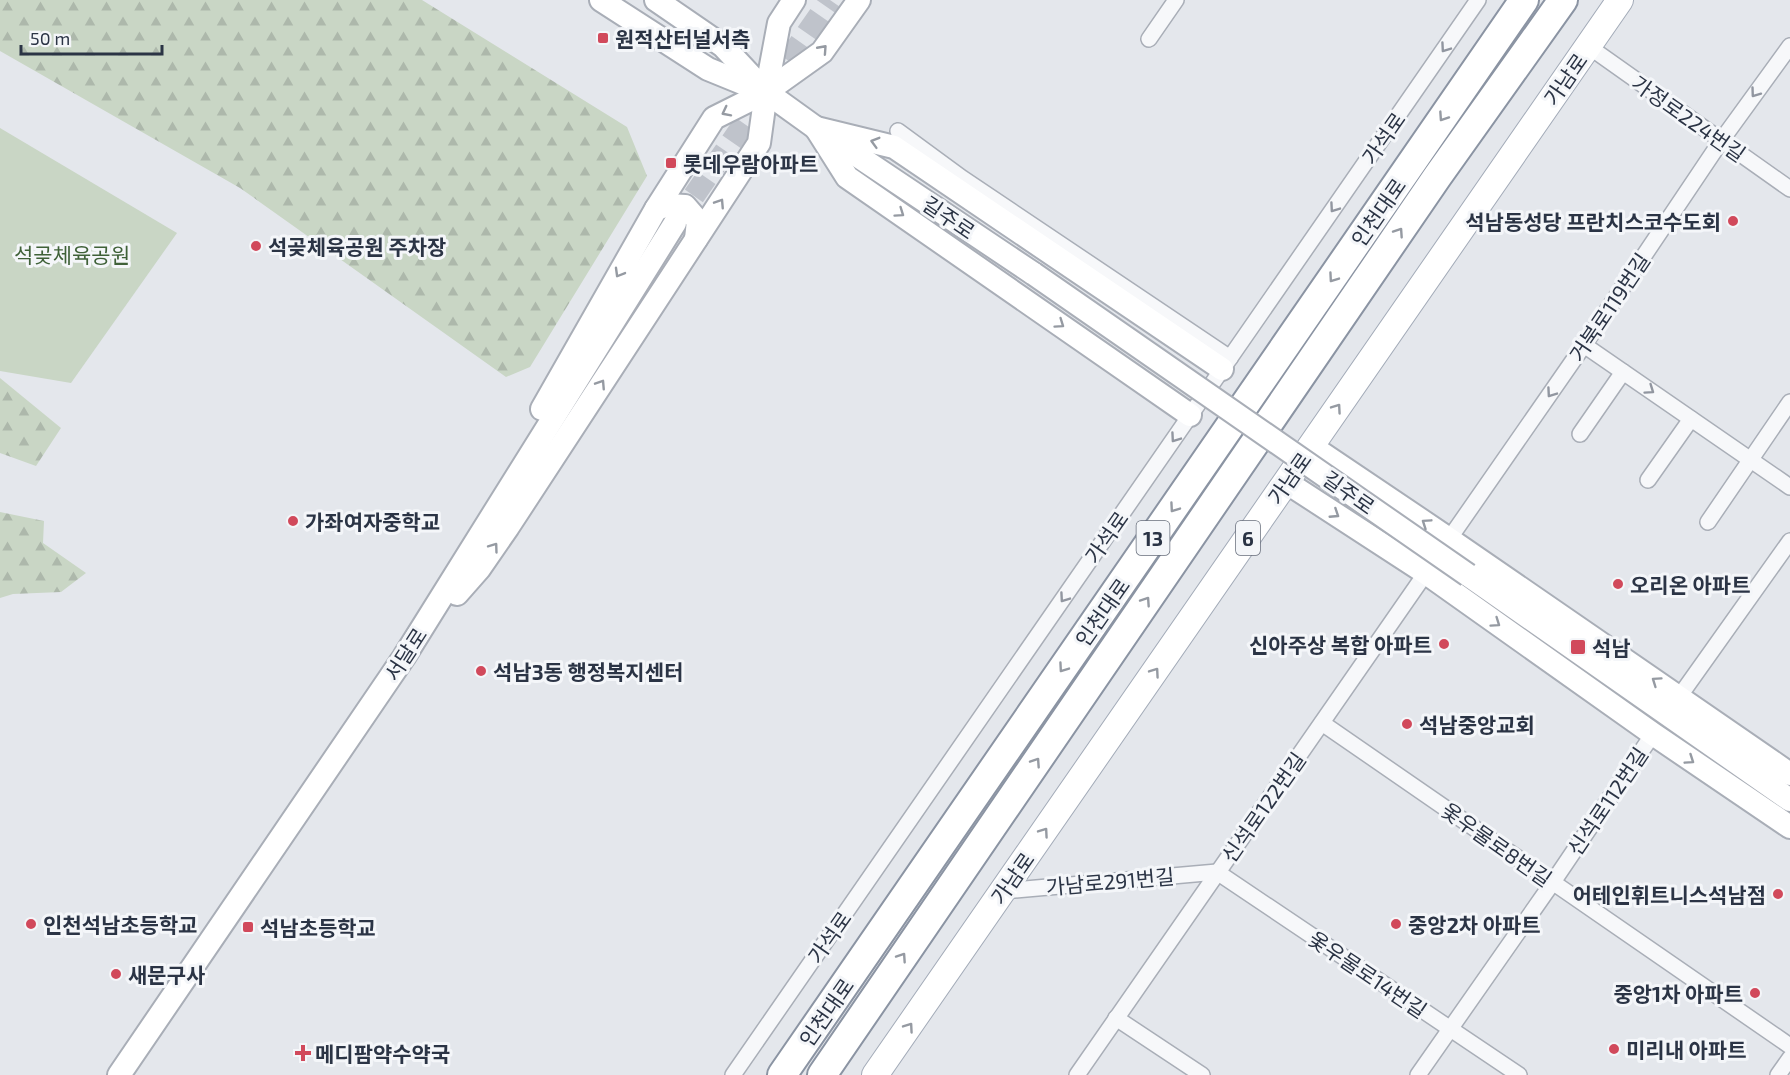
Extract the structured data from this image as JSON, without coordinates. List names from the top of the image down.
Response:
{
  "streets": {
    "highway": ["인천대로", "13"],
    "main road": [
      "가남로",
      "길주로",
      "6",
      "서달로"
    ],
    "street": [
      "가정로224번길",
      "가석로",
      "거북로119번길",
      "신석로112번길",
      "신석로122번길",
      "옻우물로8번길",
      "가남로291번길",
      "옻우물로14번길"
    ]
  },
  "crossings": [
    ["가남로", "가정로224번길"],
    ["가남로", "가남로291번길"],
    ["가정로224번길", "거북로119번길"],
    ["가석로", "길주로"],
    ["거북로119번길", "신석로122번길"],
    ["신석로112번길", "옻우물로8번길"],
    ["신석로112번길", "옻우물로14번길"],
    ["신석로122번길", "옻우물로8번길"],
    ["신석로122번길", "가남로291번길"],
    ["신석로122번길", "옻우물로14번길"],
    ["가남로291번길", "옻우물로14번길"]
  ],
  "one_way": ["가남로", "가석로"],
  "parks": ["석곶체육공원"],
  "places": {
    "transit": [
      "원적산터널서측",
      "롯데우람아파트",
      "석남",
      "석남초등학교"
    ],
    "other": [
      "석남동성당 프란치스코수도회",
      "석곶체육공원 주차장",
      "가좌여자중학교",
      "오리온 아파트",
      "신아주상 복합 아파트",
      "석남3동 행정복지센터",
      "석남중앙교회",
      "어테인휘트니스석남점",
      "인천석남초등학교",
      "중앙2차 아파트",
      "새문구사",
      "중앙1차 아파트",
      "미리내 아파트"
    ],
    "health": ["메디팜약수약국"]
  },
  "scale_bar": "50 m"
}
